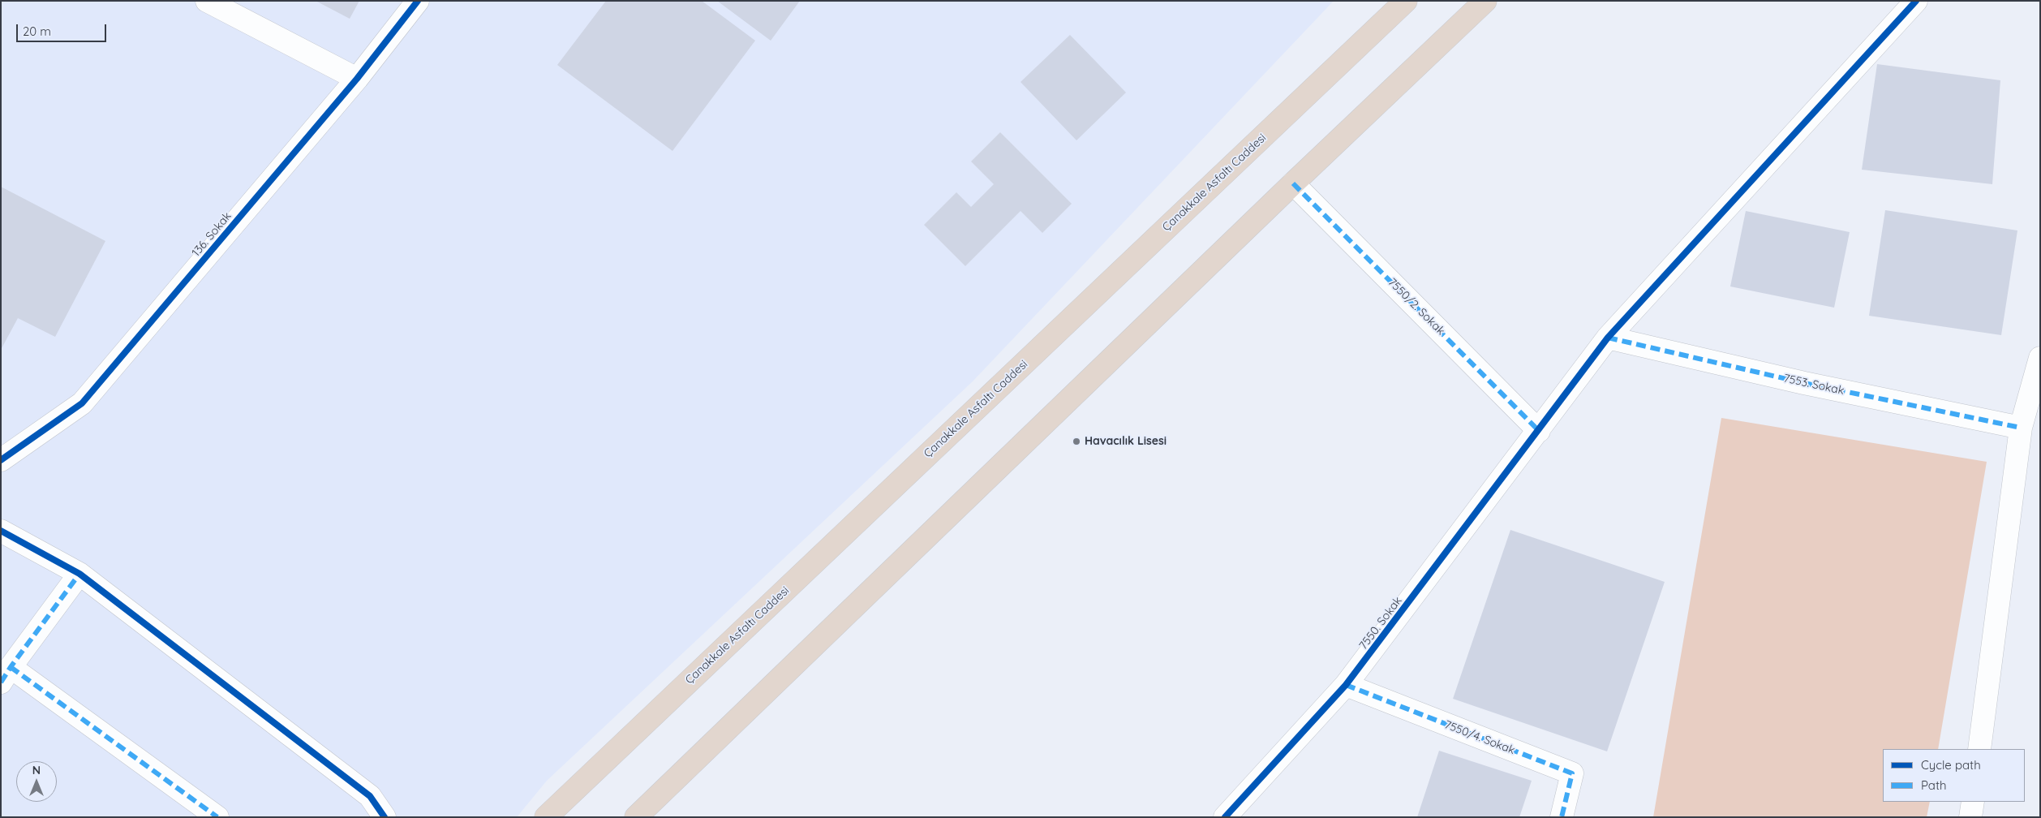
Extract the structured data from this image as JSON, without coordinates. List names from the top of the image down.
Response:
{
  "streets": {
    "highway": ["Çanakkale Asfaltı Caddesi"],
    "street": [
      "136. Sokak",
      "7550/2. Sokak",
      "7553. Sokak",
      "7550. Sokak",
      "7550/4. Sokak"
    ]
  },
  "crossings": [
    ["7550/2. Sokak", "7550. Sokak"],
    ["7553. Sokak", "7550. Sokak"],
    ["7550. Sokak", "7550/4. Sokak"]
  ],
  "places": ["Havacılık Lisesi"],
  "legend": ["Cycle path", "Path"],
  "scale_bar": "20 m",
  "north": "top"
}
